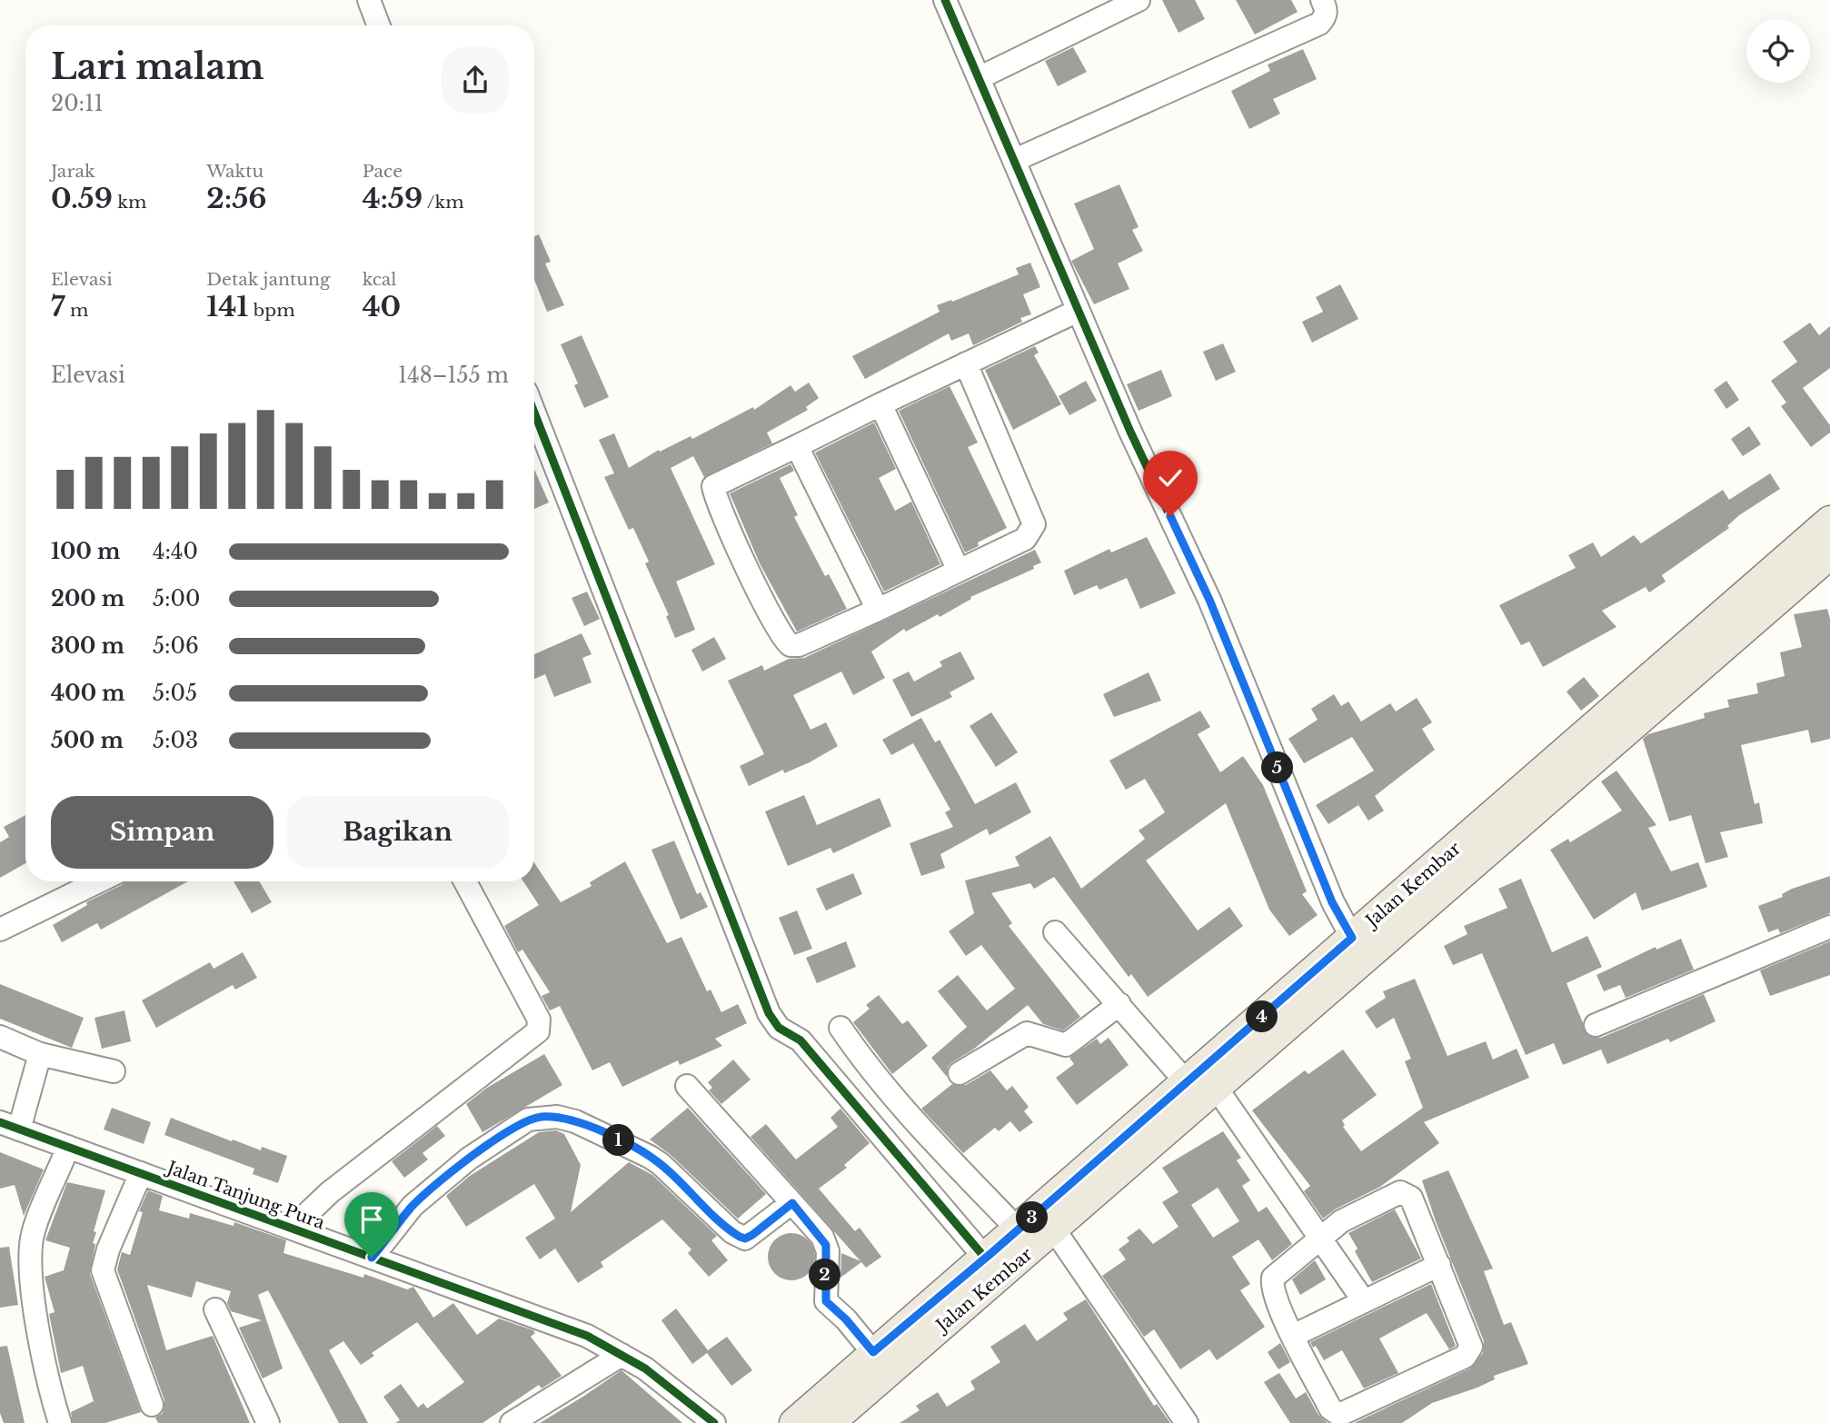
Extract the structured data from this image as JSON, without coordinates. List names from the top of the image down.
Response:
{
  "streets": {
    "main road": ["Jalan Kembar"],
    "street": ["Jalan Tanjung Pura"]
  },
  "page": {
    "heading": ["Lari malam", "20:11"],
    "stats": [
      ["Jarak", "0.59 km"],
      ["Waktu", "2:56"],
      ["Pace", "4:59 /km"],
      ["Elevasi", "7 m"],
      ["Detak jantung", "141 bpm"],
      ["kcal", "40"]
    ],
    "chart": ["Elevasi", "148–155 m"],
    "list": [
      {
        "name": "100 m",
        "note": "4:40"
      },
      {
        "name": "200 m",
        "note": "5:00"
      },
      {
        "name": "300 m",
        "note": "5:06"
      },
      {
        "name": "400 m",
        "note": "5:05"
      },
      {
        "name": "500 m",
        "note": "5:03"
      }
    ],
    "pins": [
      "5",
      "4",
      "1",
      "3",
      "2"
    ],
    "buttons": ["Simpan", "Bagikan"]
  }
}
